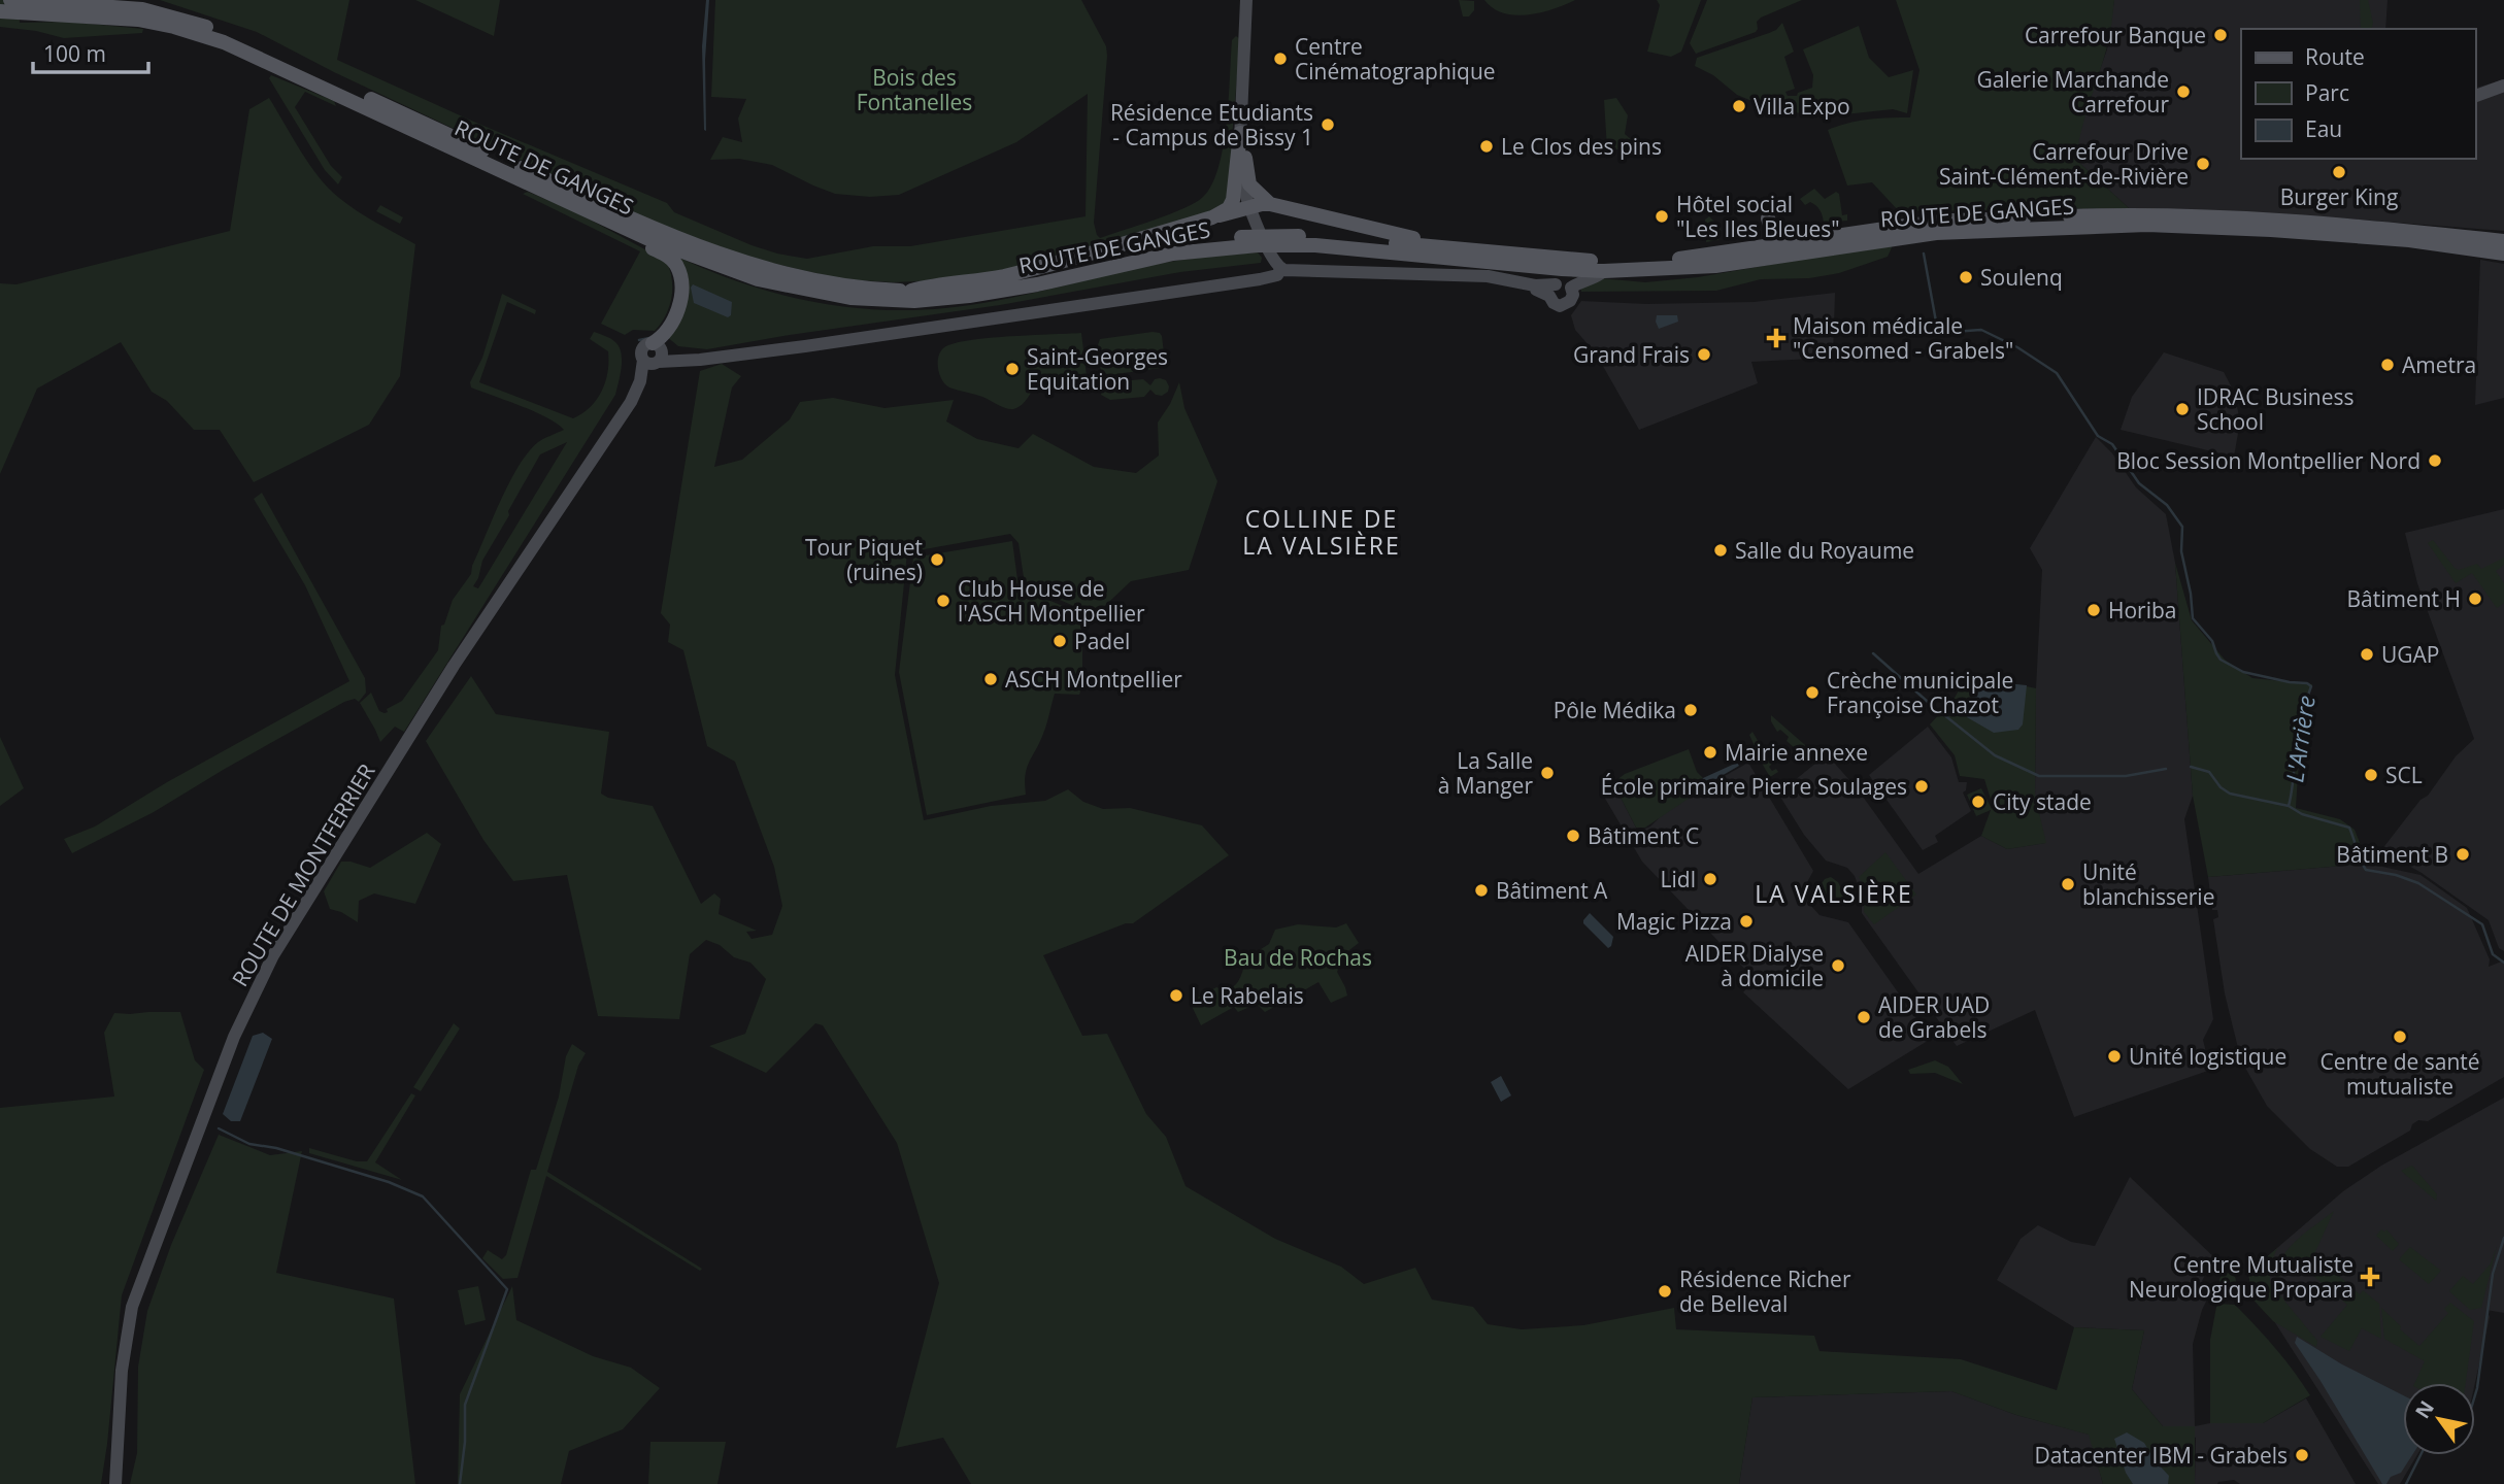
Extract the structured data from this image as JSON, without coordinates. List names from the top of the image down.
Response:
{
  "streets": {
    "main road": ["ROUTE DE GANGES"],
    "street": ["ROUTE DE MONTFERRIER"]
  },
  "districts": ["COLLINE DE LA VALSIÈRE", "LA VALSIÈRE"],
  "water": ["L'Arrière"],
  "parks": ["Bois des Fontanelles", "Bau de Rochas"],
  "places": {
    "other": [
      "Carrefour Banque",
      "Centre Cinématographique",
      "Galerie Marchande Carrefour",
      "Villa Expo",
      "Résidence Etudiants - Campus de Bissy 1",
      "Le Clos des pins",
      "Carrefour Drive Saint-Clément-de-Rivière",
      "Burger King",
      "Hôtel social \"Les Iles Bleues\"",
      "Soulenq",
      "Grand Frais",
      "Ametra",
      "Saint-Georges Equitation",
      "IDRAC Business School",
      "Bloc Session Montpellier Nord",
      "Salle du Royaume",
      "Tour Piquet (ruines)",
      "Bâtiment H",
      "Club House de l'ASCH Montpellier",
      "Horiba",
      "Padel",
      "UGAP",
      "ASCH Montpellier",
      "Crèche municipale Françoise Chazot",
      "Pôle Médika",
      "Mairie annexe",
      "La Salle à Manger",
      "SCL",
      "École primaire Pierre Soulages",
      "City stade",
      "Bâtiment C",
      "Bâtiment B",
      "Lidl",
      "Unité blanchisserie",
      "Bâtiment A",
      "Magic Pizza",
      "AIDER Dialyse à domicile",
      "Le Rabelais",
      "AIDER UAD de Grabels",
      "Centre de santé mutualiste",
      "Unité logistique",
      "Résidence Richer de Belleval",
      "Datacenter IBM - Grabels"
    ],
    "health": ["Maison médicale \"Censomed - Grabels\"", "Centre Mutualiste Neurologique Propara"]
  },
  "legend": ["Route", "Parc", "Eau"],
  "scale_bar": "100 m",
  "north": "top left"
}
